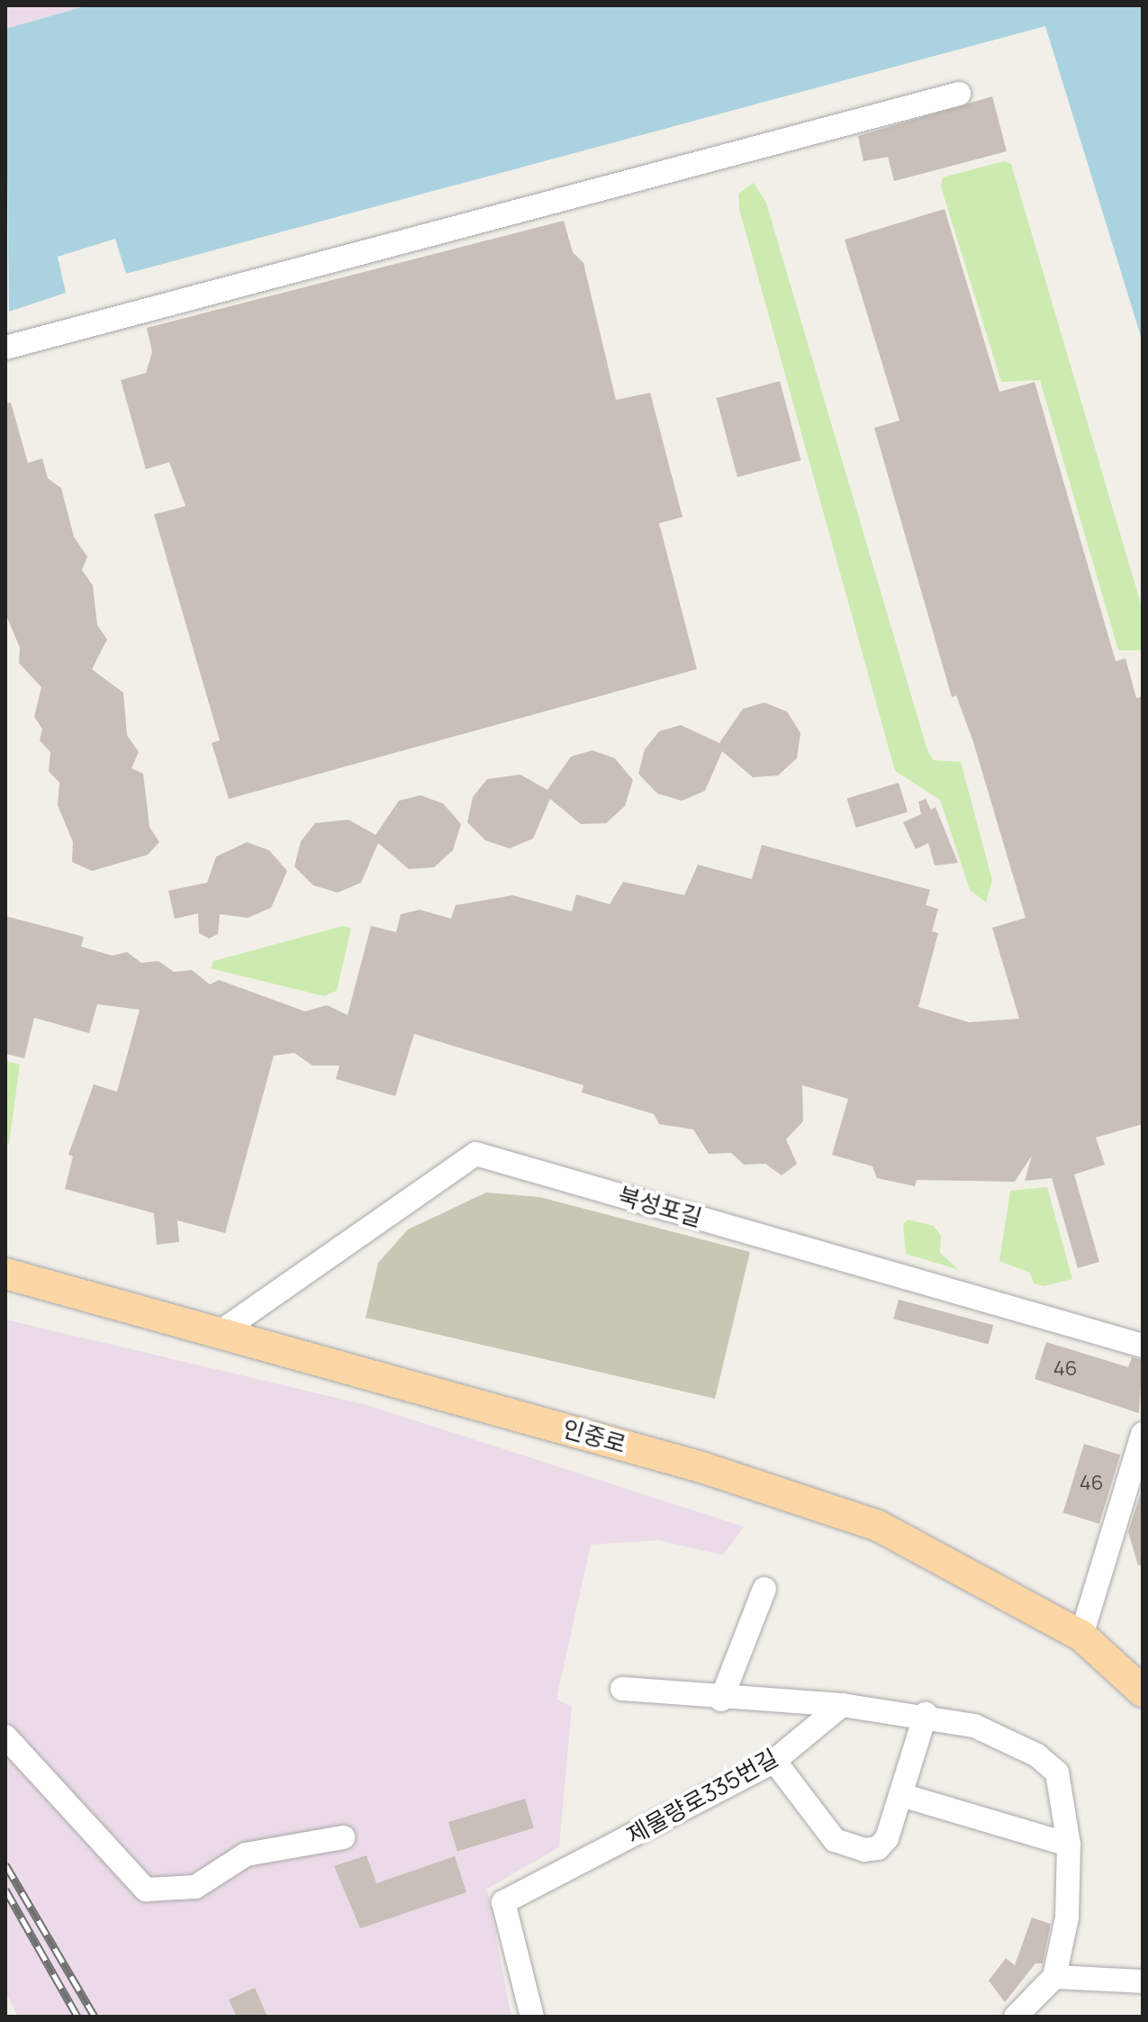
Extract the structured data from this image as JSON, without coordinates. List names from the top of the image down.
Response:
{
  "streets": {
    "main road": ["인중로"],
    "street": ["북성포길", "제물량로335번길"]
  },
  "crossings": [
    ["북성포길", "인중로"]
  ],
  "house_numbers": ["46", "46"]
}
